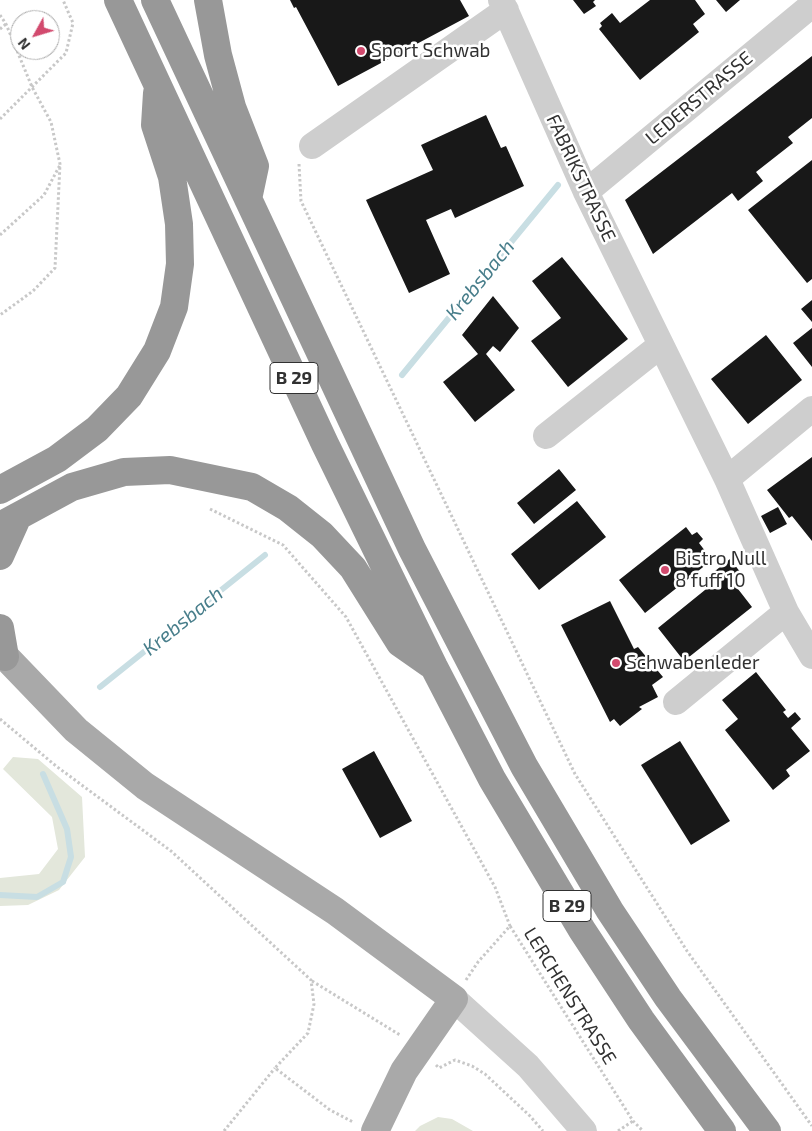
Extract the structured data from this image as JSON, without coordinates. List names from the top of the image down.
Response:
{
  "streets": {
    "highway": ["B 29"],
    "street": ["LEDERSTRASSE", "FABRIKSTRASSE"],
    "path": ["LERCHENSTRASSE"]
  },
  "crossings": [
    ["LEDERSTRASSE", "FABRIKSTRASSE"]
  ],
  "water": ["Krebsbach"],
  "places": ["Sport Schwab", "Bistro Null 8 fuff 10", "Schwabenleder"],
  "north": "bottom left"
}
